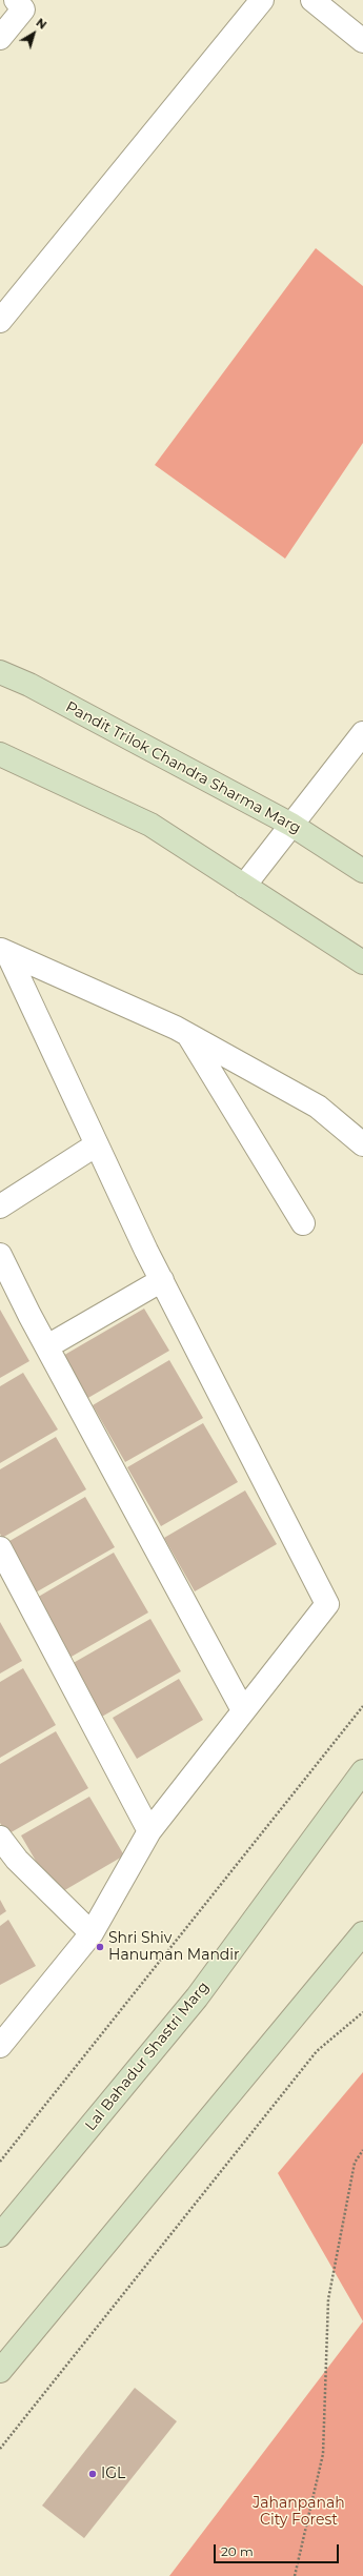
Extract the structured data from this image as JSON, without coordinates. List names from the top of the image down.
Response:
{
  "streets": {
    "main road": ["Pandit Trilok Chandra Sharma Marg", "Lal Bahadur Shastri Marg"]
  },
  "parks": ["Jahanpanah City Forest"],
  "places": ["Shri Shiv Hanuman Mandir", "IGL"],
  "scale_bar": "20 m",
  "north": "top right"
}
